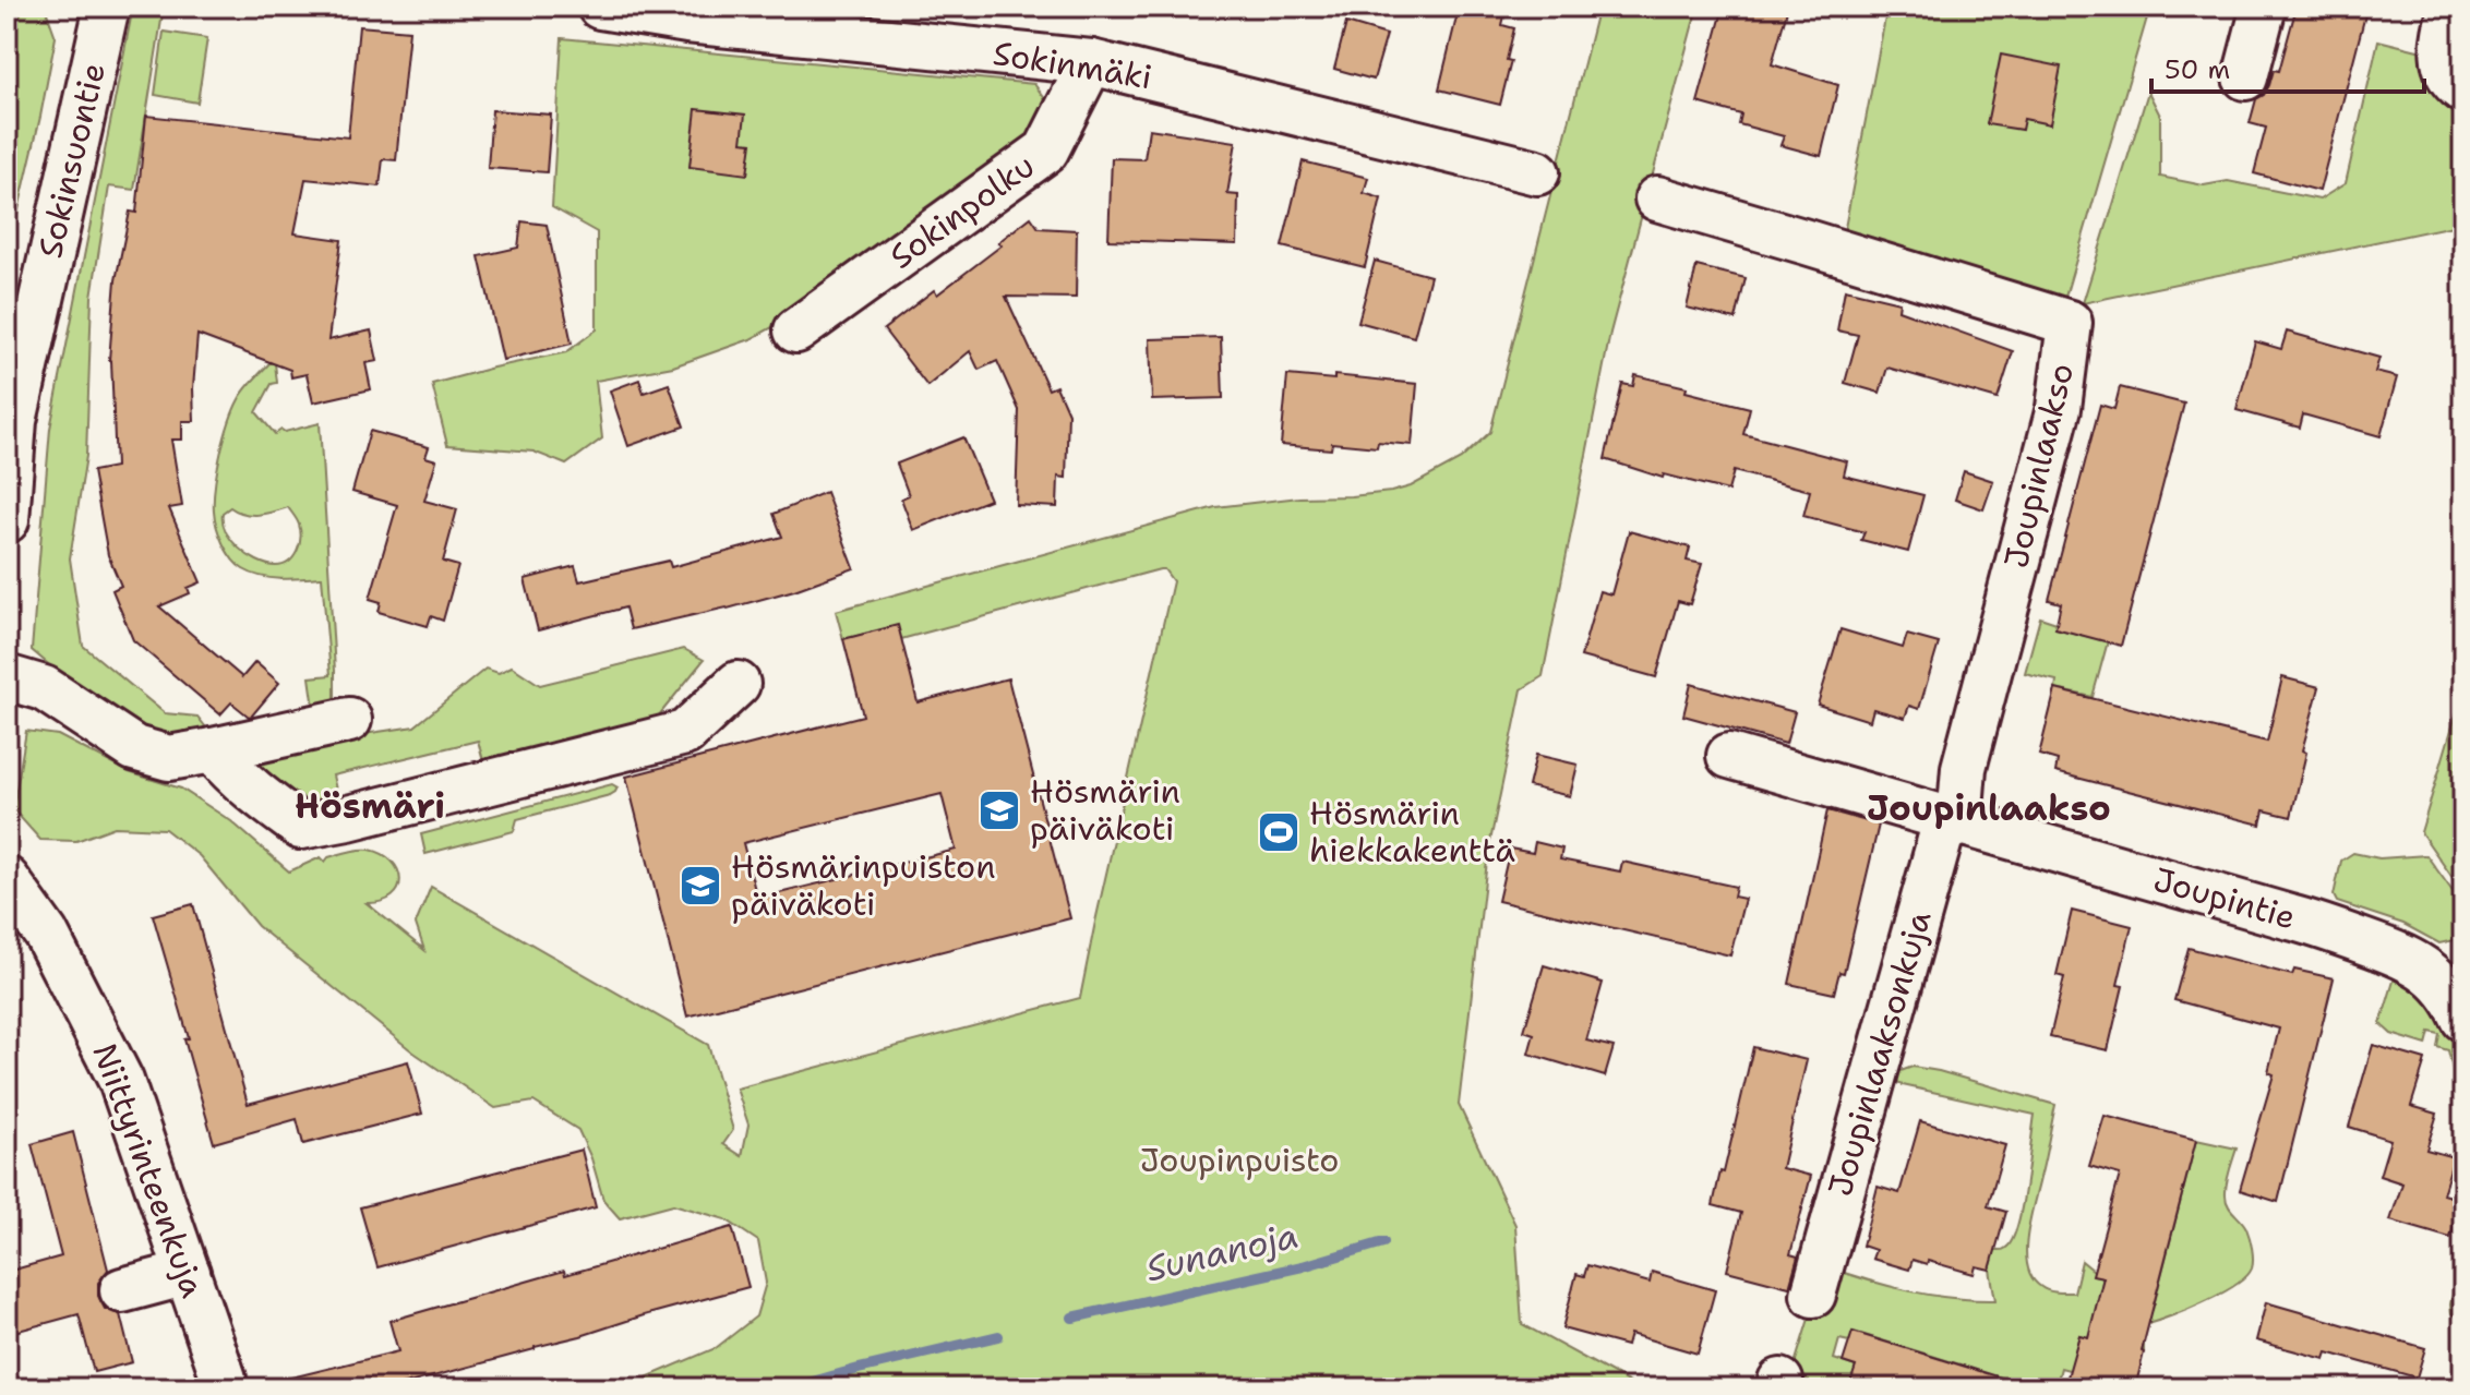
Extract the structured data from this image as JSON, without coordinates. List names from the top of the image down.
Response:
{
  "streets": {
    "street": [
      "Sokinmäki",
      "Sokinsuontie",
      "Sokinpolku",
      "Joupinlaakso",
      "Joupintie",
      "Joupinlaaksonkuja",
      "Niittyrinteenkuja"
    ]
  },
  "crossings": [
    ["Sokinmäki", "Sokinpolku"],
    ["Joupinlaakso", "Joupintie"],
    ["Joupinlaakso", "Joupinlaaksonkuja"],
    ["Joupintie", "Joupinlaaksonkuja"]
  ],
  "districts": ["Hösmäri", "Joupinlaakso"],
  "water": ["Sunanoja"],
  "parks": ["Joupinpuisto"],
  "places": {
    "school or university": ["Hösmärin päiväkoti", "Hösmärinpuiston päiväkoti"],
    "sports": ["Hösmärin hiekkakenttä"]
  },
  "scale_bar": "50 m"
}
